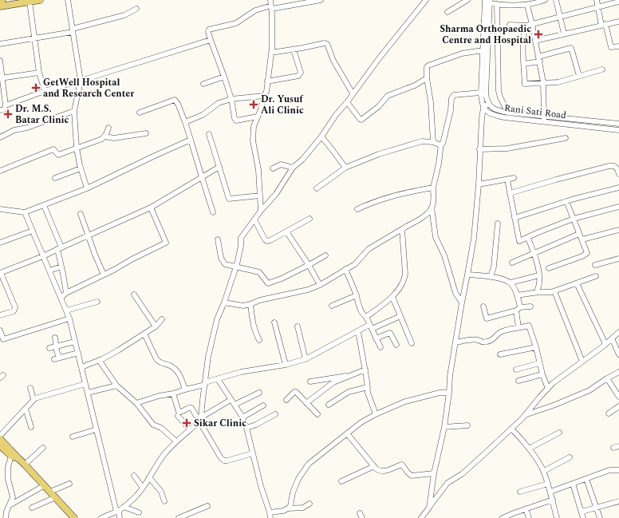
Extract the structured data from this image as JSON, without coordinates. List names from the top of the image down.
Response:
{
  "streets": {
    "street": ["Rani Sati Road"]
  },
  "places": {
    "health": [
      "Sharma Orthopaedic Centre and Hospital",
      "GetWell Hospital and Research Center",
      "Dr. Yusuf Ali Clinic",
      "Dr. M.S. Batar Clinic",
      "Sikar Clinic"
    ]
  }
}
